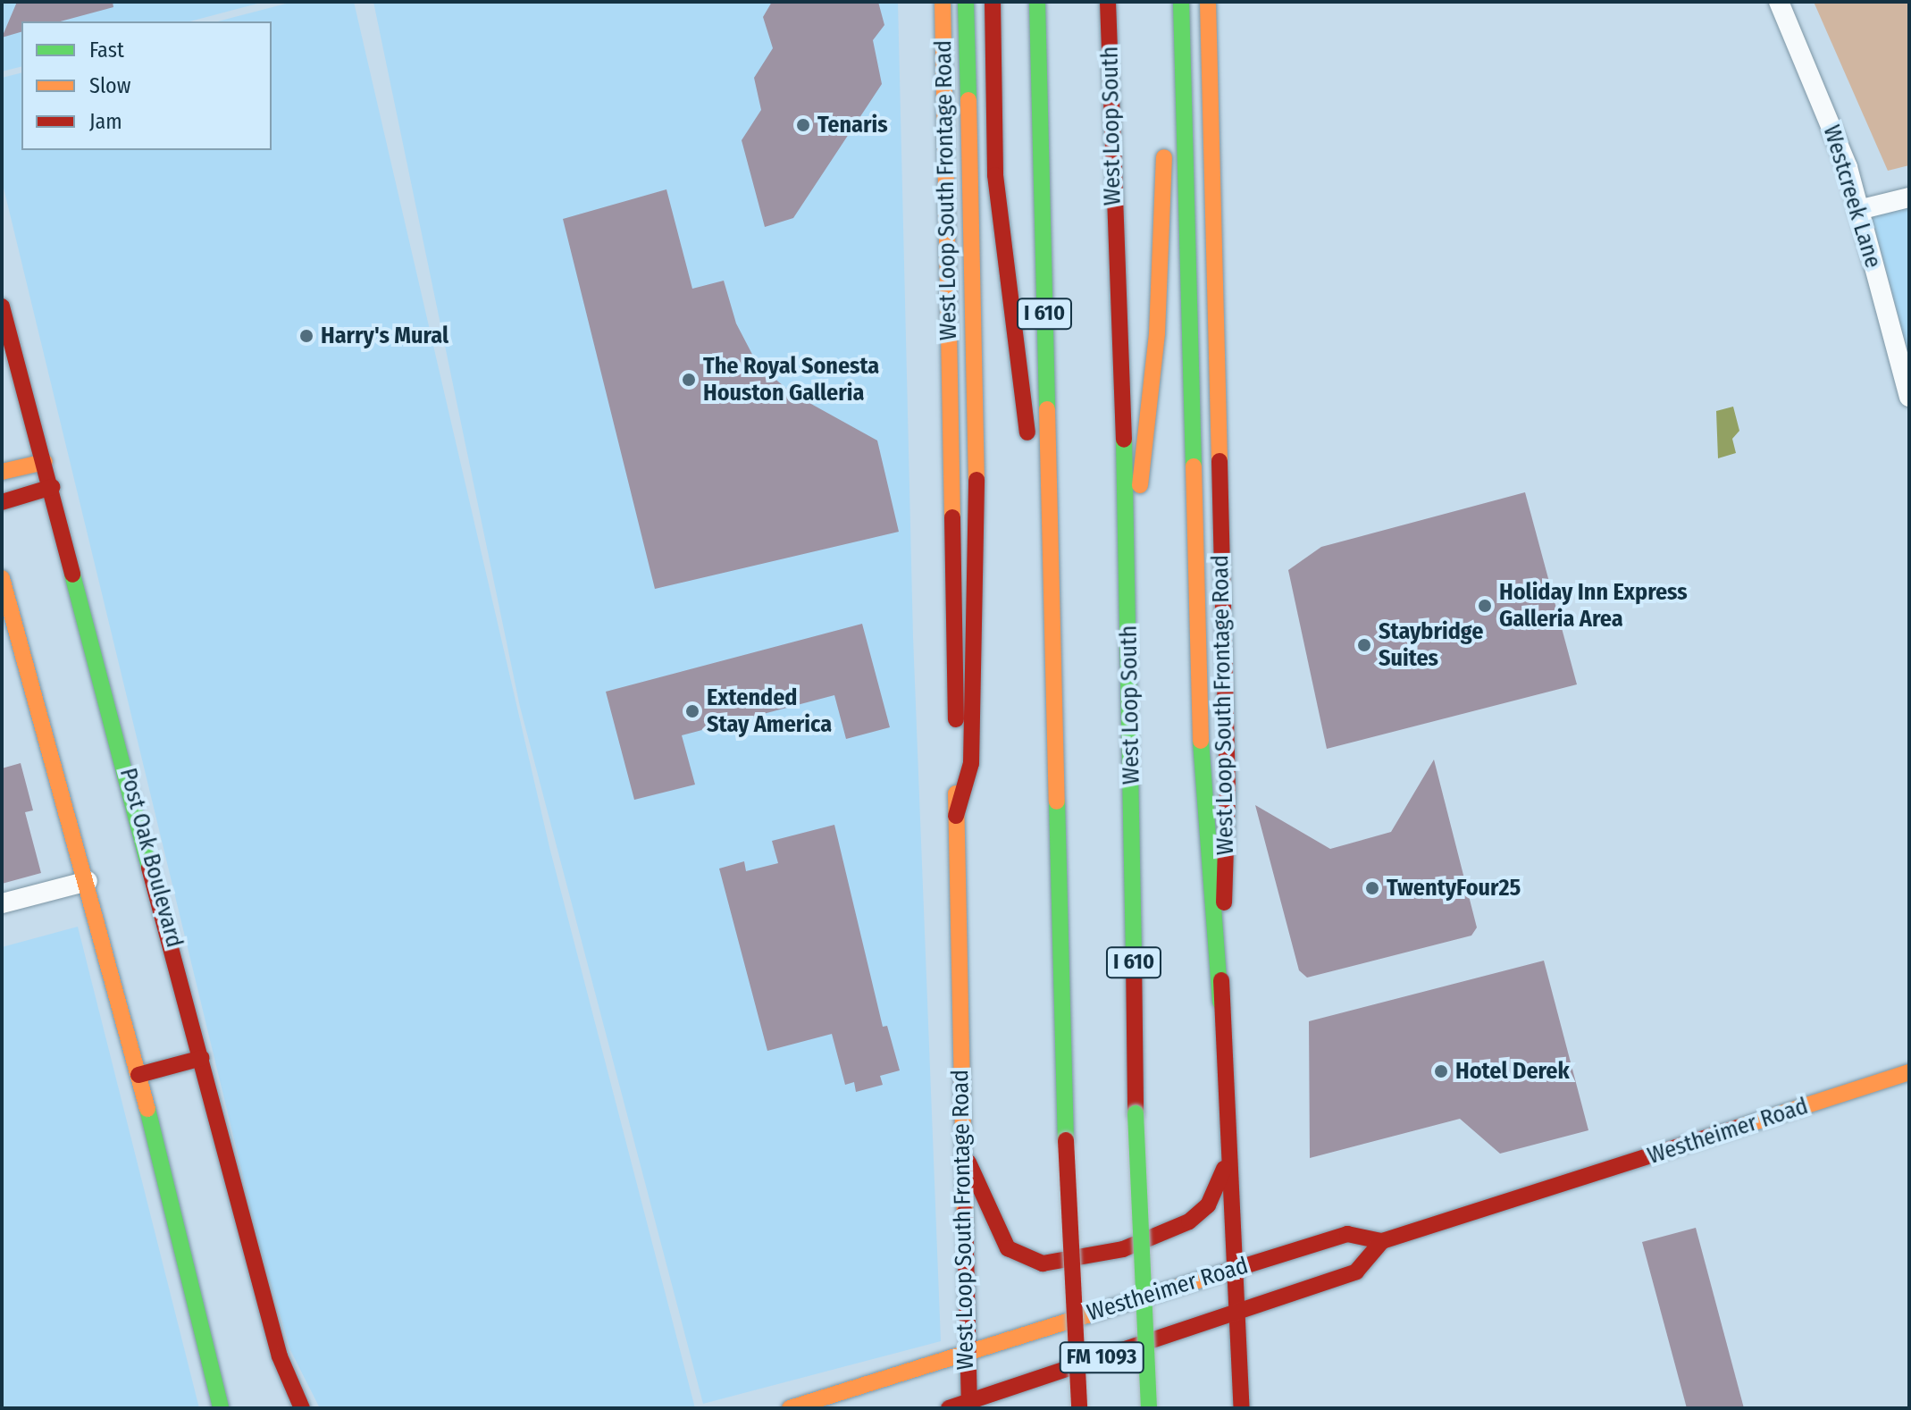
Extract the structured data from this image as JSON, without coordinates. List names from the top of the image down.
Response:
{
  "streets": {
    "main road": [
      "West Loop South",
      "West Loop South Frontage Road",
      "I 610",
      "Post Oak Boulevard",
      "Westheimer Road",
      "FM 1093"
    ],
    "street": ["Westcreek Lane"]
  },
  "crossings": [
    ["West Loop South Frontage Road", "Westheimer Road"]
  ],
  "places": [
    "Tenaris",
    "Harry's Mural",
    "The Royal Sonesta Houston Galleria",
    "Holiday Inn Express Galleria Area",
    "Staybridge Suites",
    "Extended Stay America",
    "TwentyFour25",
    "Hotel Derek"
  ],
  "legend": ["Fast", "Slow", "Jam"]
}
